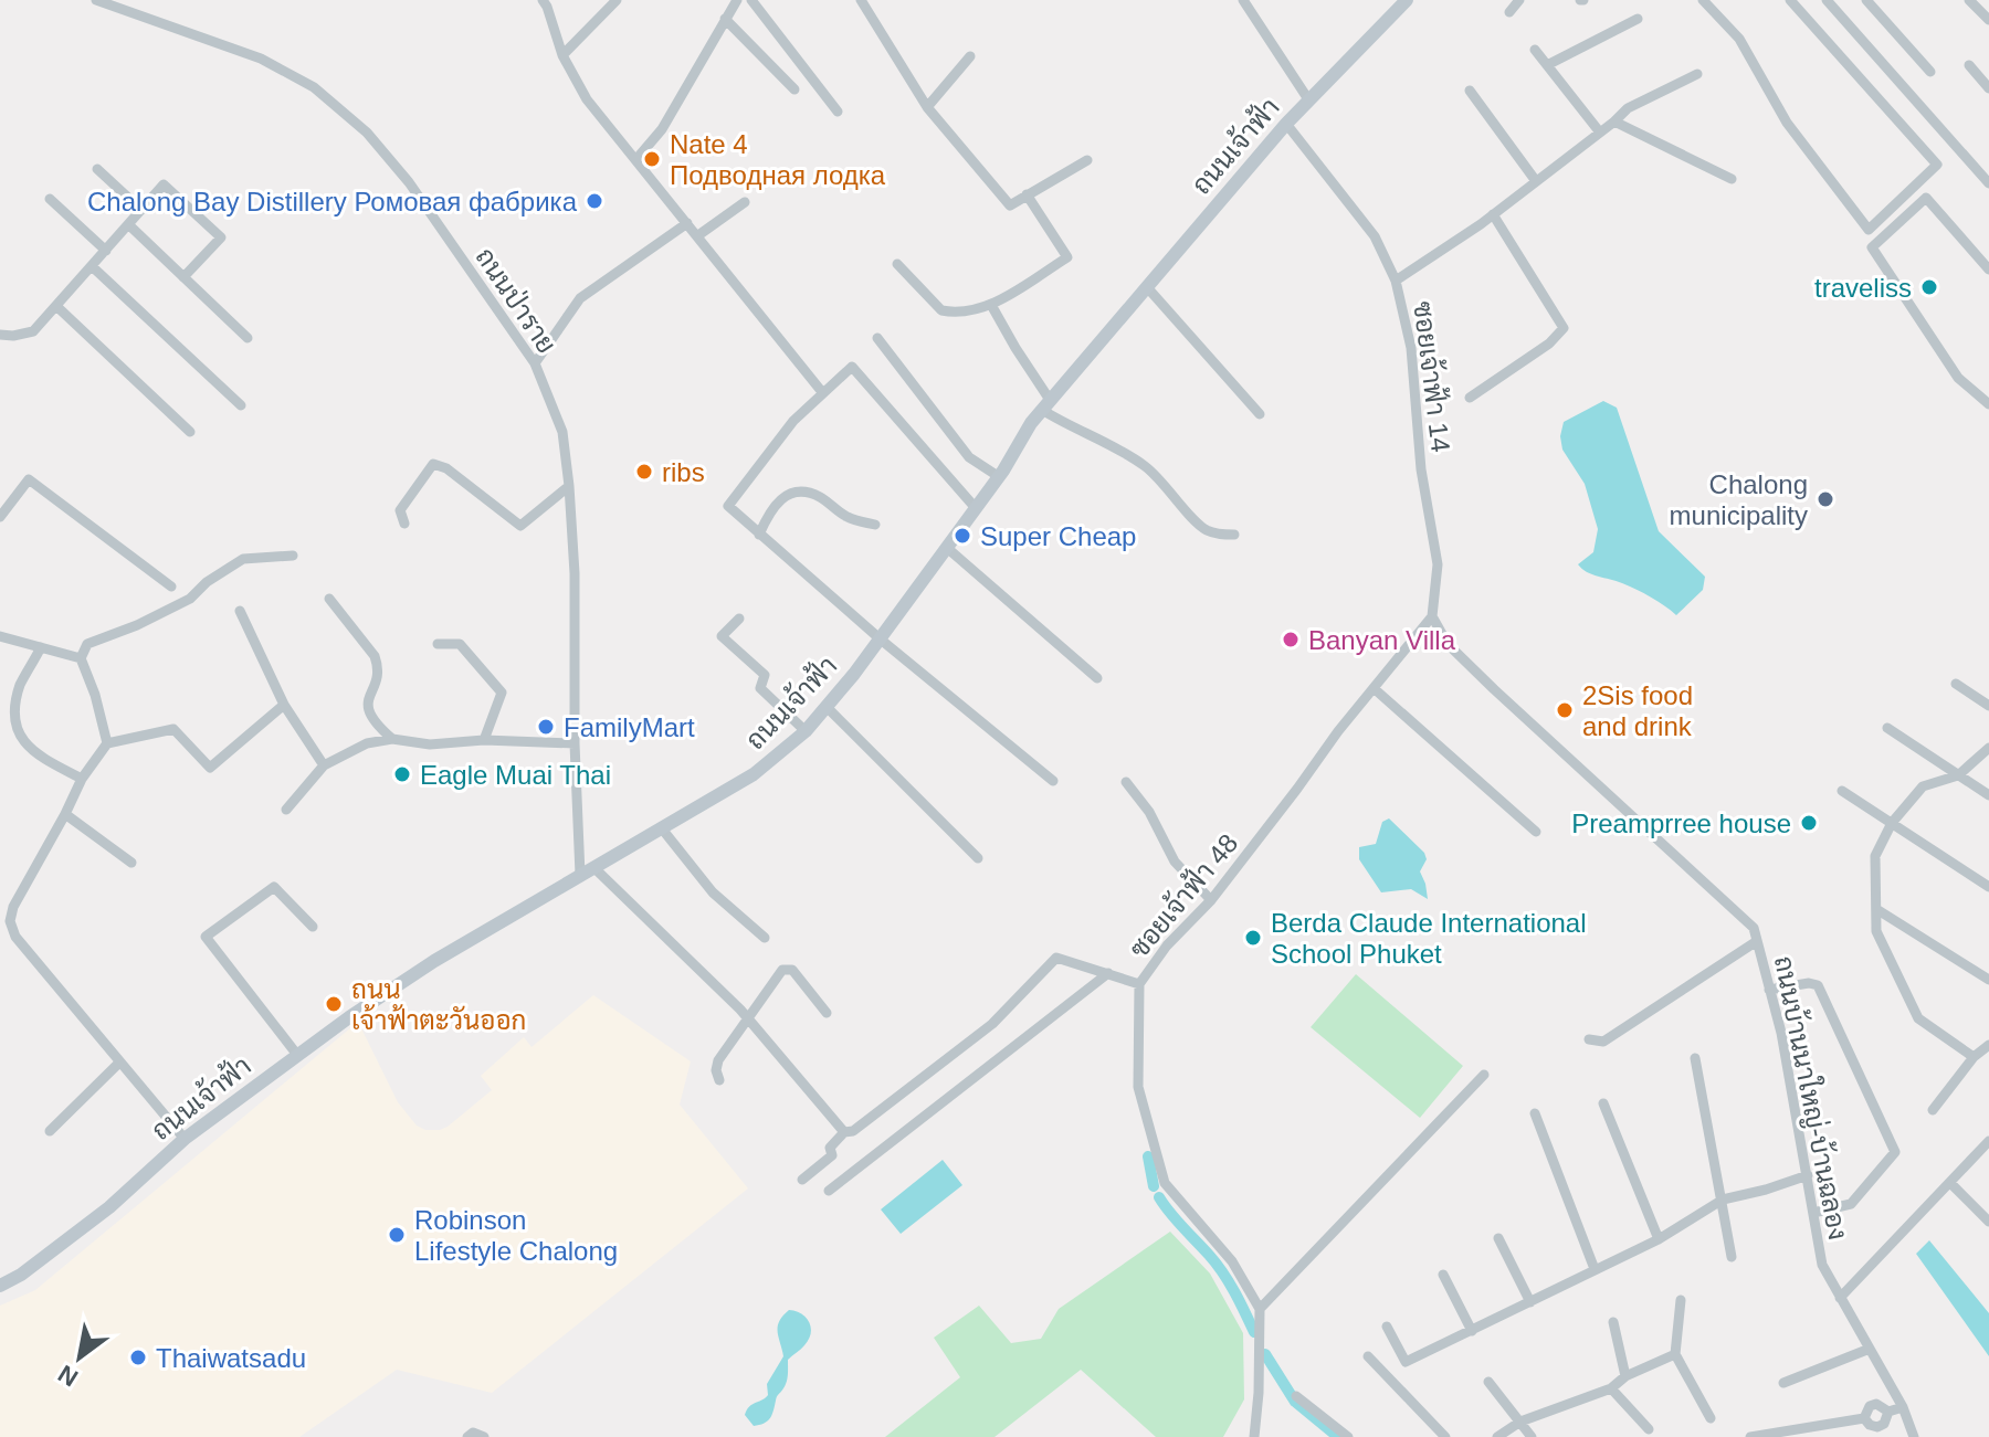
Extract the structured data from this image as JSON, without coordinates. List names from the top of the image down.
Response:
{
  "streets": {
    "main road": ["ถนนเจ้าฟ้า"],
    "street": [
      "ถนนป่าราย",
      "ซอยเจ้าฟ้า 14",
      "ซอยเจ้าฟ้า 48",
      "ถนนบ้านนาใหญ่-บ้านฉลอง"
    ]
  },
  "crossings": [
    ["ถนนเจ้าฟ้า", "ถนนป่าราย"],
    ["ถนนเจ้าฟ้า", "ซอยเจ้าฟ้า 14"],
    ["ซอยเจ้าฟ้า 14", "ซอยเจ้าฟ้า 48"],
    ["ซอยเจ้าฟ้า 14", "ถนนบ้านนาใหญ่-บ้านฉลอง"],
    ["ซอยเจ้าฟ้า 48", "ถนนบ้านนาใหญ่-บ้านฉลอง"]
  ],
  "places": [
    "Nate 4 Подводная лодка",
    "Chalong Bay Distillery Ромовая фабрика",
    "traveliss",
    "ribs",
    "Chalong municipality",
    "Super Cheap",
    "Banyan Villa",
    "2Sis food and drink",
    "FamilyMart",
    "Eagle Muai Thai",
    "Preamprree house",
    "Berda Claude International School Phuket",
    "ถนน เจ้าฟ้าตะวันออก",
    "Robinson Lifestyle Chalong",
    "Thaiwatsadu"
  ],
  "north": "bottom left"
}
